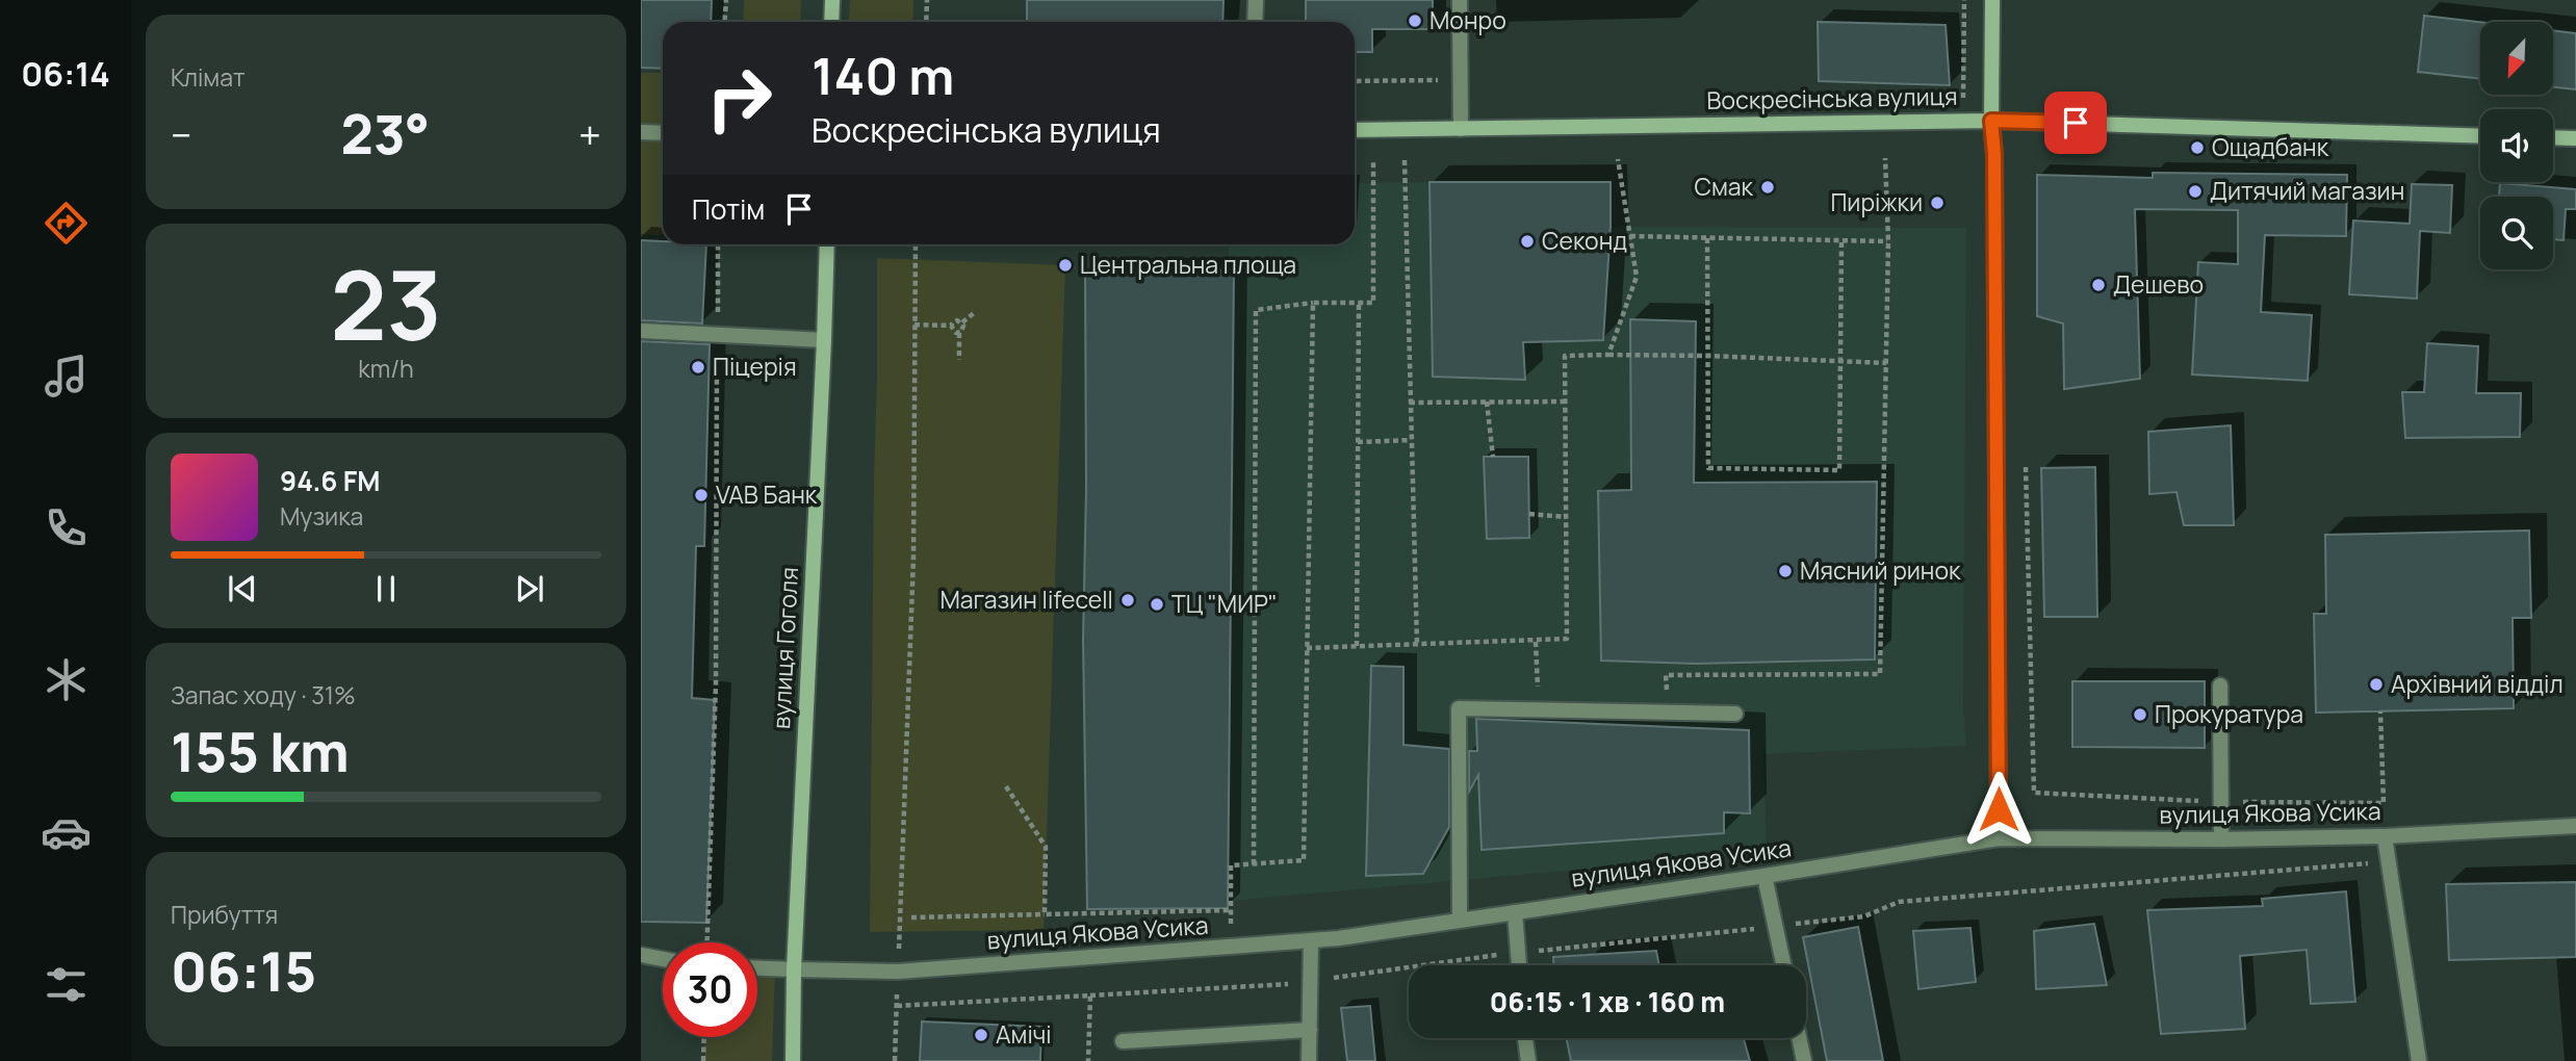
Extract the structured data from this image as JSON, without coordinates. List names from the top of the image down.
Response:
{
  "streets": {
    "street": ["Воскресінська вулиця", "вулиця Гоголя", "вулиця Якова Усика"]
  },
  "crossings": [
    ["вулиця Гоголя", "вулиця Якова Усика"]
  ],
  "places": [
    "Монро",
    "Ощадбанк",
    "Смак",
    "Дитячий магазин",
    "Пиріжки",
    "Секонд",
    "Центральна площа",
    "Дешево",
    "Піцерія",
    "VAB Банк",
    "Мясний ринок",
    "Магазин lifecell",
    "ТЦ \"МИР\"",
    "Архівний відділ",
    "Прокуратура",
    "Амічі"
  ],
  "north": "bottom left",
  "page": {
    "tabs": "06:14",
    "tile": [
      "Клімат",
      ["23", "km/h"],
      ["Запас ходу · 31%", "155 km"],
      ["Прибуття", "06:15"]
    ],
    "turn": ["140 m", "Воскресінська вулиця"],
    "heat": ["−", "23°", "+"],
    "then": "Потім",
    "song": ["94.6 FM", "Музика"],
    "limit": "30",
    "trip": "06:15 · 1 хв · 160 m"
  }
}
